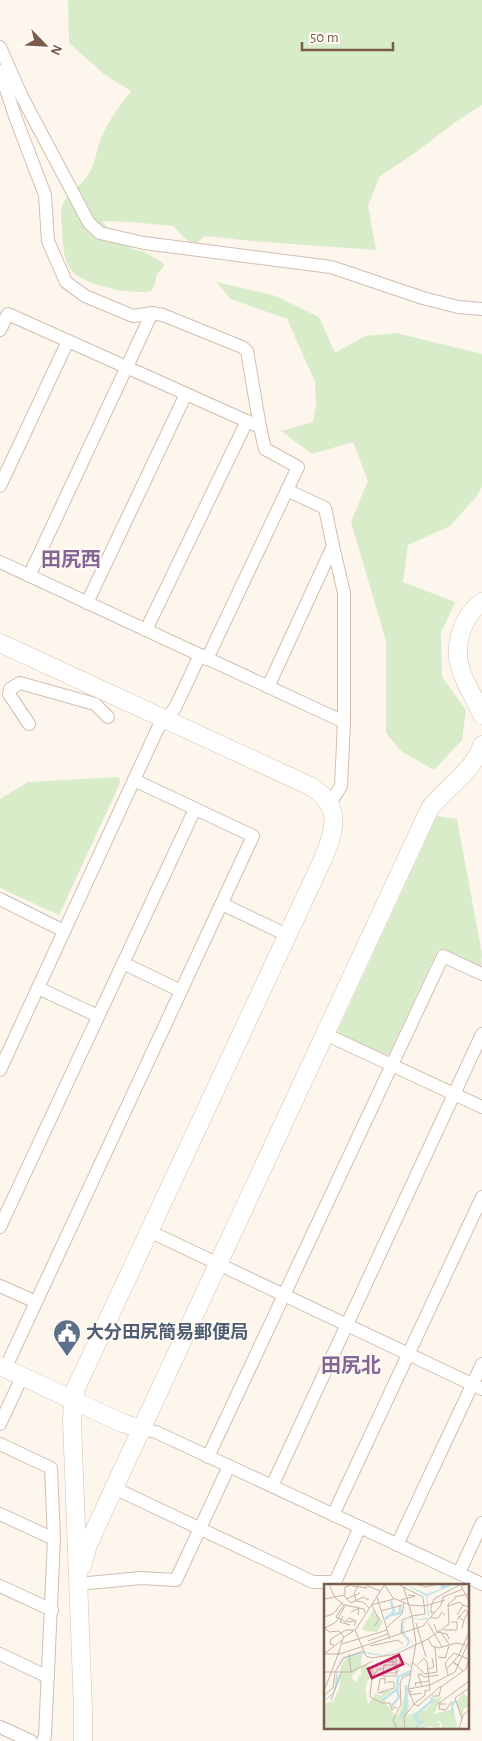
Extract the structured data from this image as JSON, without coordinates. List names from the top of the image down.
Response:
{
  "districts": ["田尻西", "田尻北"],
  "places": {
    "public building": ["大分田尻簡易郵便局"]
  },
  "scale_bar": "50 m",
  "north": "bottom right"
}
